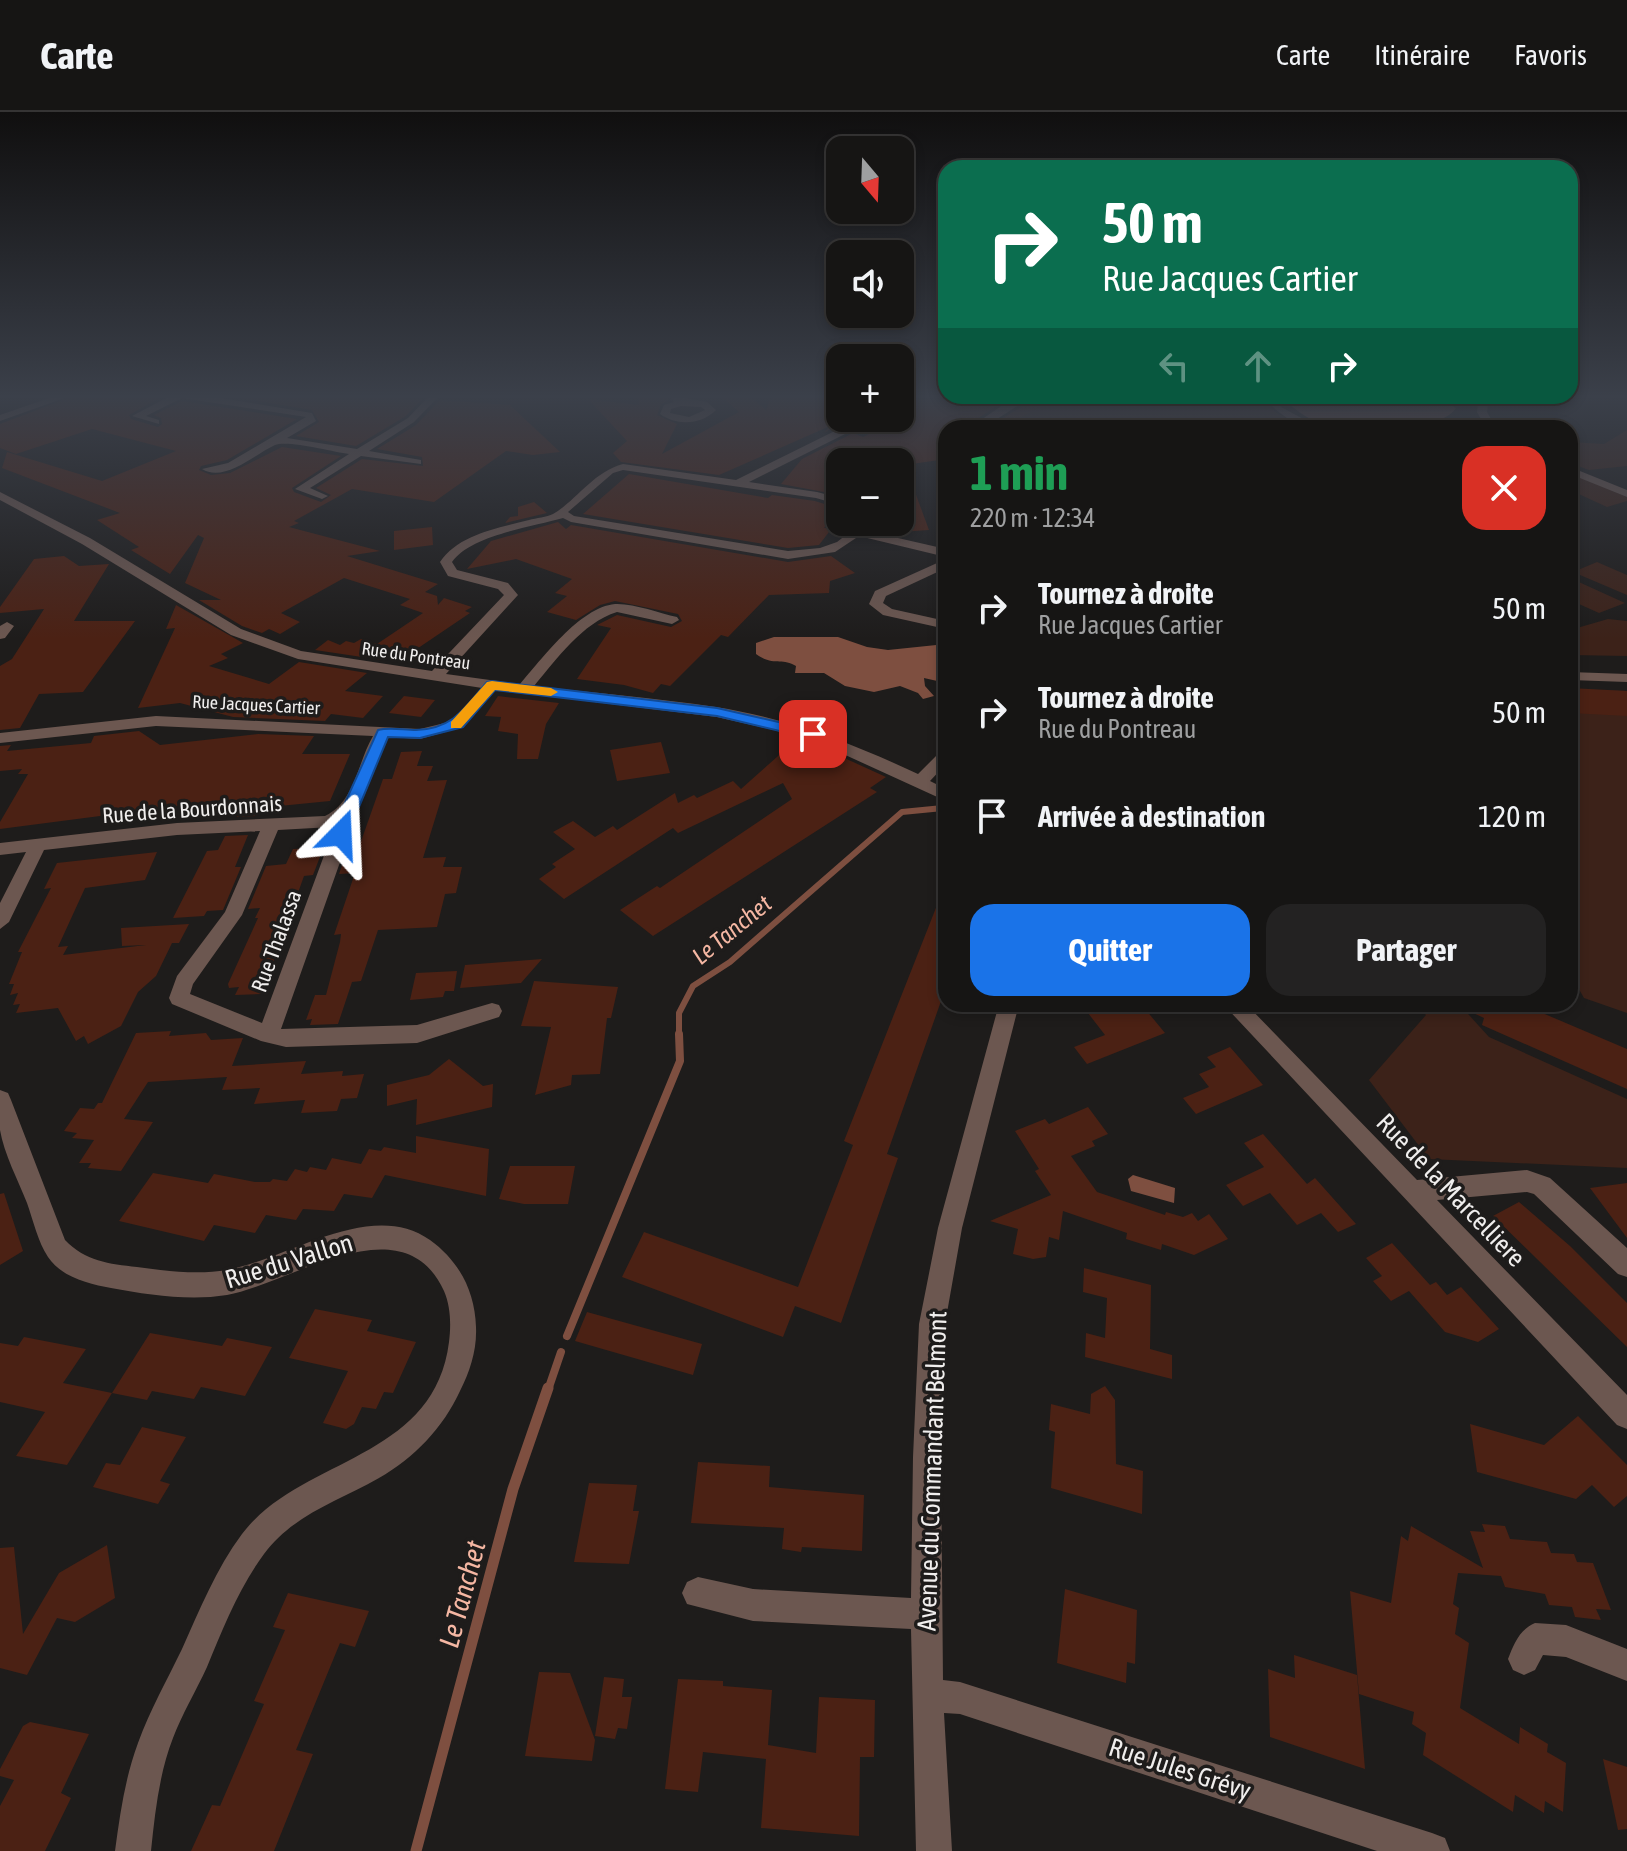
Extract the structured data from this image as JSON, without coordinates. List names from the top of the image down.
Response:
{
  "streets": {
    "street": [
      "Rue du Pontreau",
      "Rue Jacques Cartier",
      "Rue de la Bourdonnais",
      "Rue Thalassa",
      "Rue de la Marcelliere",
      "Rue du Vallon",
      "Avenue du Commandant Belmont",
      "Rue Jules Grévy"
    ]
  },
  "crossings": [
    ["Rue du Pontreau", "Rue Jacques Cartier"],
    ["Rue de la Bourdonnais", "Rue Thalassa"],
    ["Avenue du Commandant Belmont", "Rue Jules Grévy"]
  ],
  "water": ["Le Tanchet"],
  "north": "bottom",
  "page": {
    "header": "Carte",
    "nav": ["Carte", "Itinéraire", "Favoris"],
    "map_buttons": ["+", "−"],
    "turn": ["50 m", "Rue Jacques Cartier"],
    "heading": ["1 min", "220 m · 12:34"],
    "list": [
      {
        "name": "Tournez à droite",
        "note": "Rue Jacques Cartier",
        "value": "50 m"
      },
      {
        "name": "Tournez à droite",
        "note": "Rue du Pontreau",
        "value": "50 m"
      },
      {
        "name": "Arrivée à destination",
        "value": "120 m"
      }
    ],
    "buttons": ["Quitter", "Partager"]
  }
}
